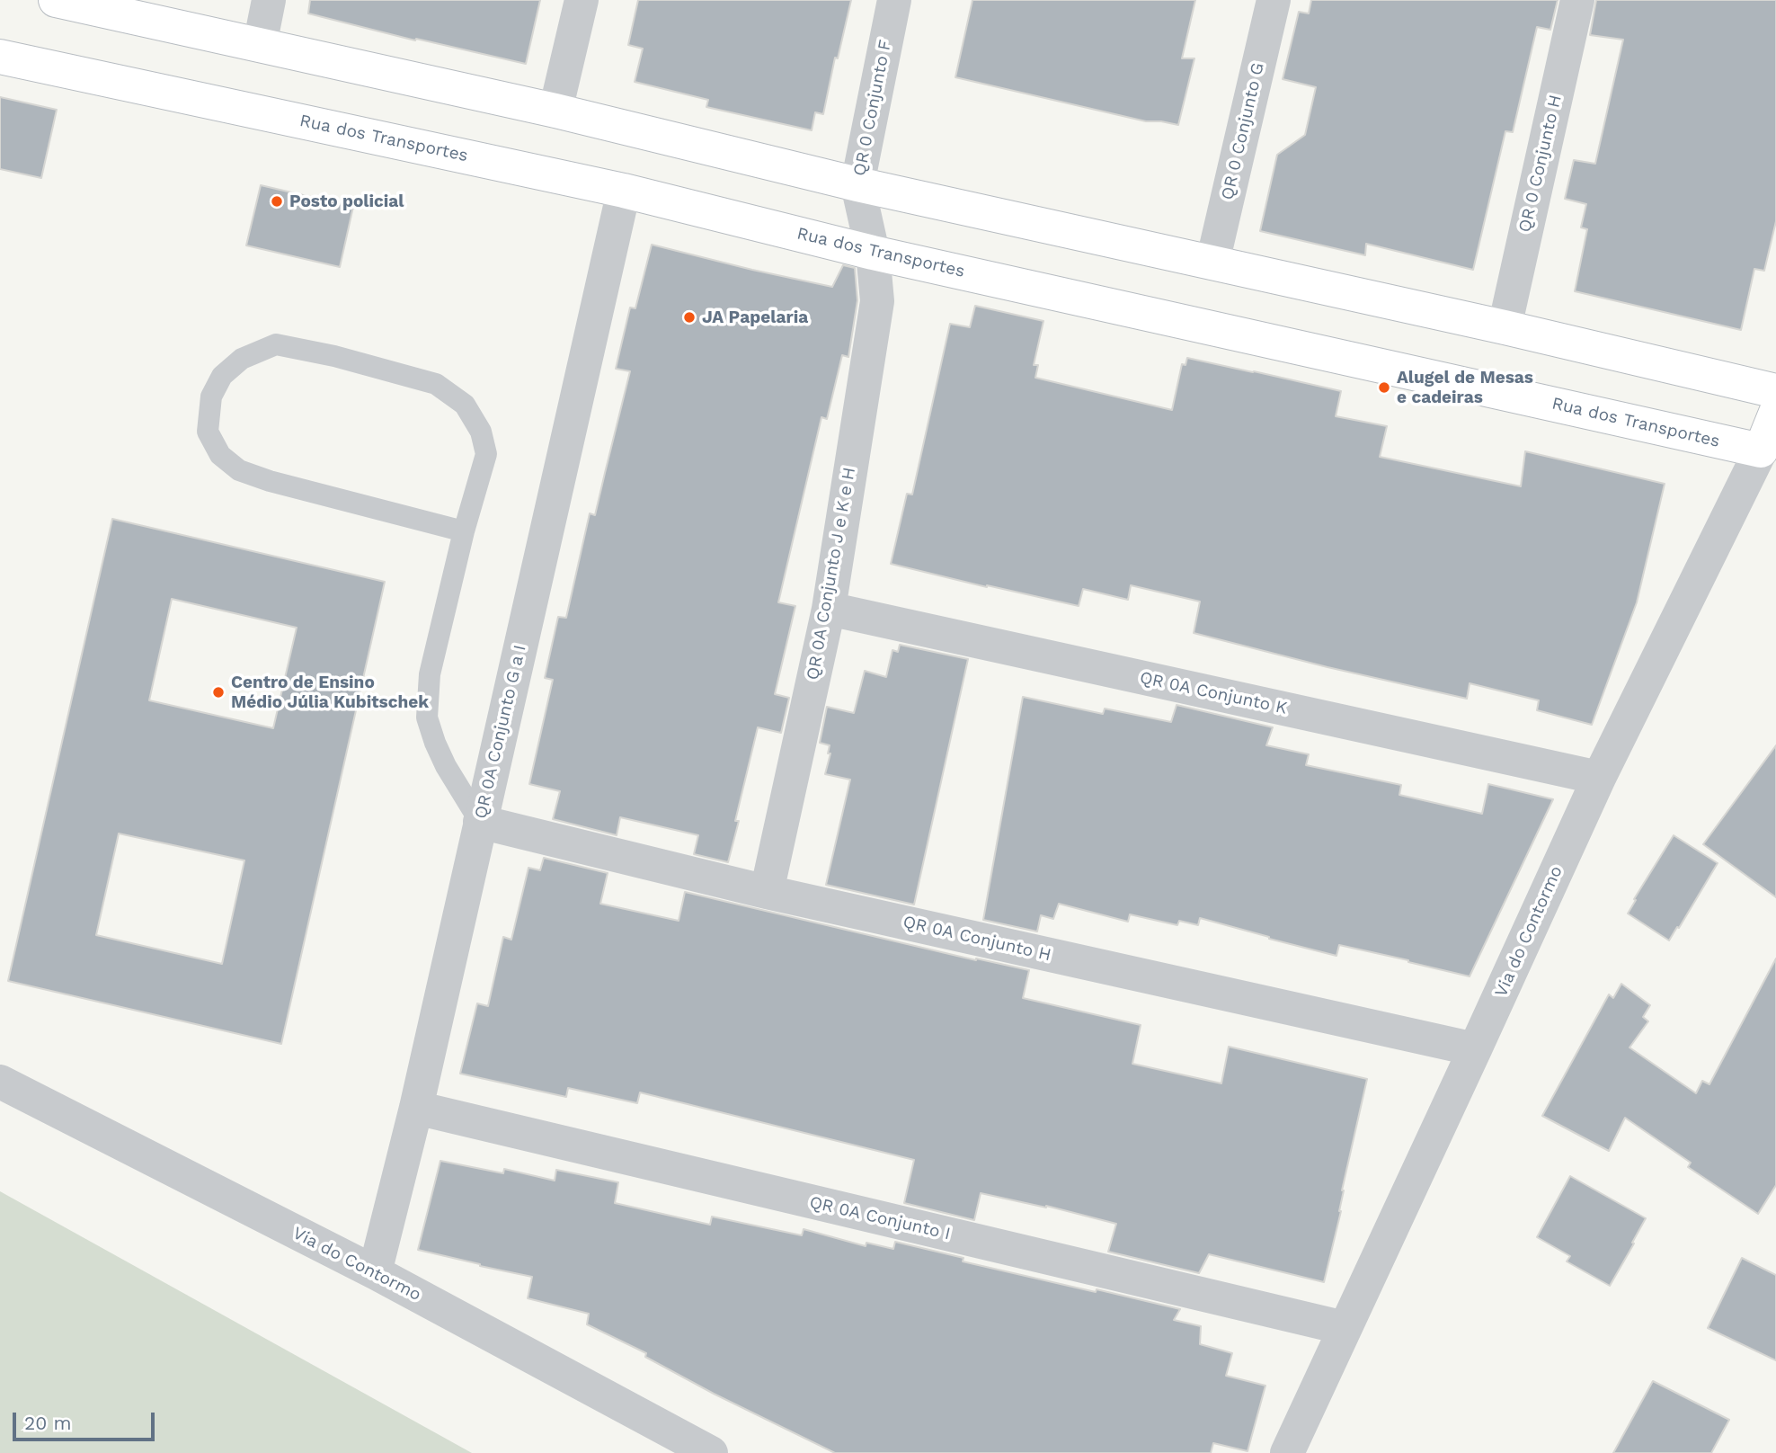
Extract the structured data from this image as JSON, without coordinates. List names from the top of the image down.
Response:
{
  "streets": {
    "street": [
      "QR 0 Conjunto F",
      "QR 0 Conjunto G",
      "Rua dos Transportes",
      "QR 0 Conjunto H",
      "QR 0A Conjunto J e K e H",
      "QR 0A Conjunto K",
      "QR 0A Conjunto G a I",
      "Via do Contormo",
      "QR 0A Conjunto H",
      "QR 0A Conjunto I"
    ]
  },
  "crossings": [
    ["QR 0 Conjunto F", "Rua dos Transportes"],
    ["QR 0 Conjunto F", "QR 0A Conjunto J e K e H"],
    ["Rua dos Transportes", "QR 0A Conjunto J e K e H"],
    ["Rua dos Transportes", "QR 0A Conjunto G a I"],
    ["Rua dos Transportes", "Via do Contormo"],
    ["QR 0A Conjunto J e K e H", "QR 0A Conjunto K"],
    ["QR 0A Conjunto J e K e H", "QR 0A Conjunto H"],
    ["QR 0A Conjunto K", "Via do Contormo"],
    ["QR 0A Conjunto G a I", "Via do Contormo"],
    ["QR 0A Conjunto G a I", "QR 0A Conjunto H"],
    ["QR 0A Conjunto G a I", "QR 0A Conjunto I"],
    ["Via do Contormo", "QR 0A Conjunto H"],
    ["Via do Contormo", "QR 0A Conjunto I"]
  ],
  "places": [
    "Posto policial",
    "JA Papelaria",
    "Alugel de Mesas e cadeiras",
    "Centro de Ensino Médio Júlia Kubitschek"
  ],
  "scale_bar": "20 m"
}
